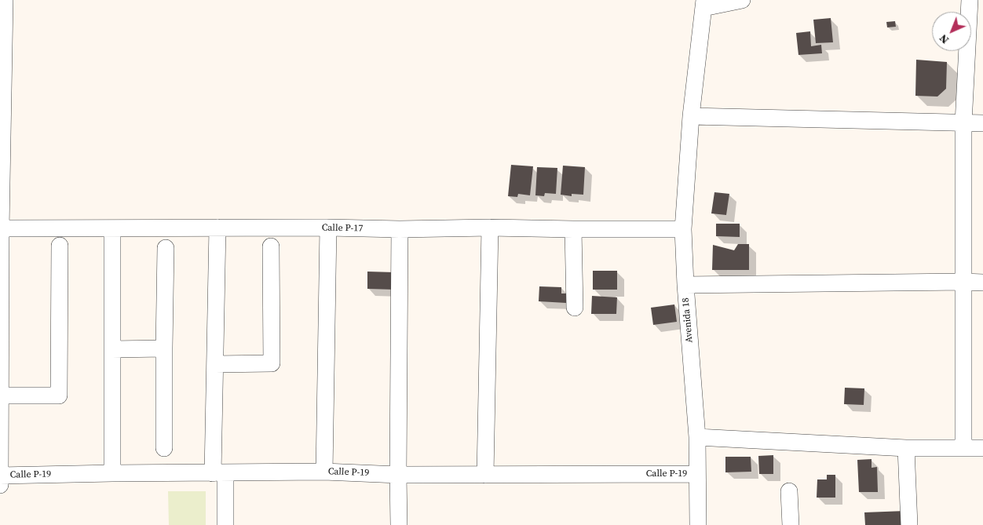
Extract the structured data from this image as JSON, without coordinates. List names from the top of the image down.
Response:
{
  "streets": {
    "street": ["Calle P-17", "Avenida 18", "Calle P-19"]
  },
  "crossings": [
    ["Calle P-17", "Avenida 18"],
    ["Avenida 18", "Calle P-19"]
  ],
  "north": "bottom left"
}
